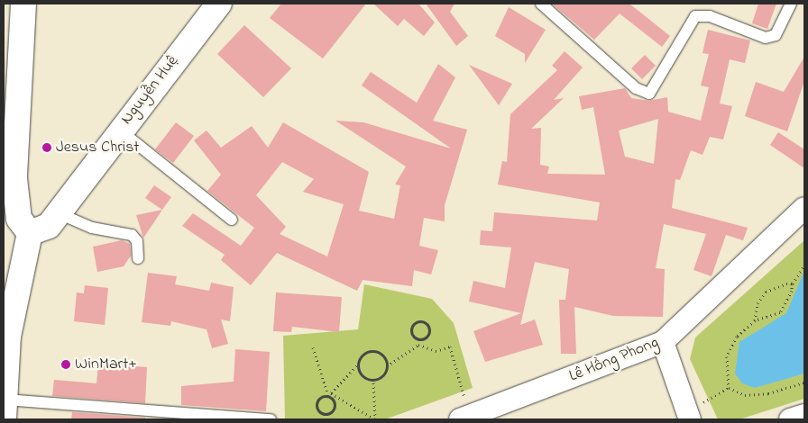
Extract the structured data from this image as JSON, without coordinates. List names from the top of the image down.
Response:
{
  "streets": {
    "main road": ["Nguyễn Huệ"],
    "street": ["Lê Hồng Phong"]
  },
  "places": ["Jesus Christ", "WinMart+"]
}
